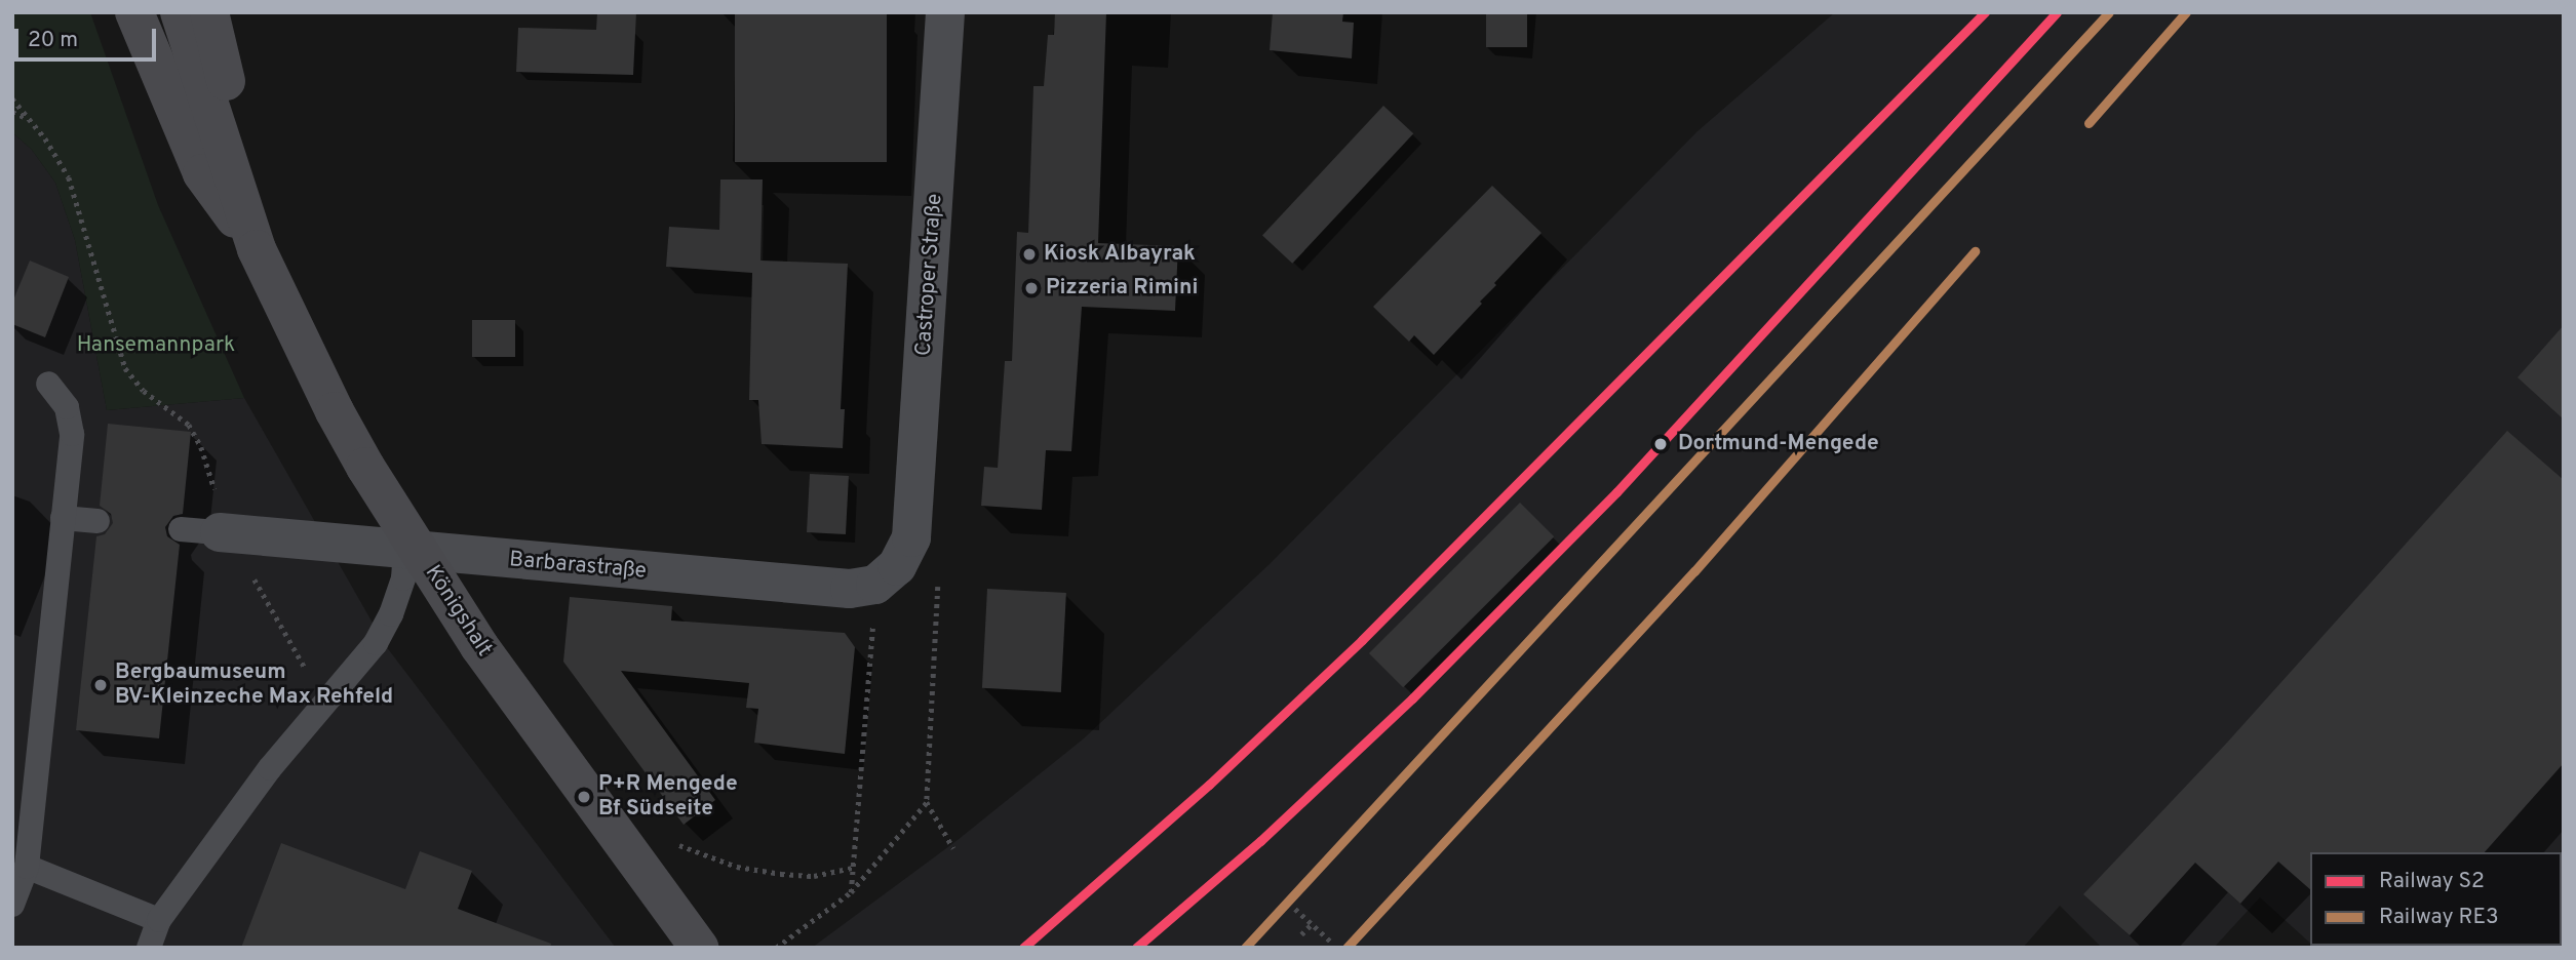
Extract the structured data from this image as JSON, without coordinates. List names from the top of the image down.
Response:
{
  "streets": {
    "main road": ["Königshalt"],
    "street": ["Castroper Straße", "Barbarastraße"]
  },
  "crossings": [
    ["Castroper Straße", "Barbarastraße"]
  ],
  "parks": ["Hansemannpark"],
  "places": [
    "Kiosk Albayrak",
    "Pizzeria Rimini",
    "Dortmund-Mengede",
    "Bergbaumuseum BV-Kleinzeche Max Rehfeld",
    "P+R Mengede Bf Südseite"
  ],
  "lines": ["rail line S2", "rail line RE3"],
  "legend": ["Railway S2", "Railway RE3"],
  "scale_bar": "20 m"
}
